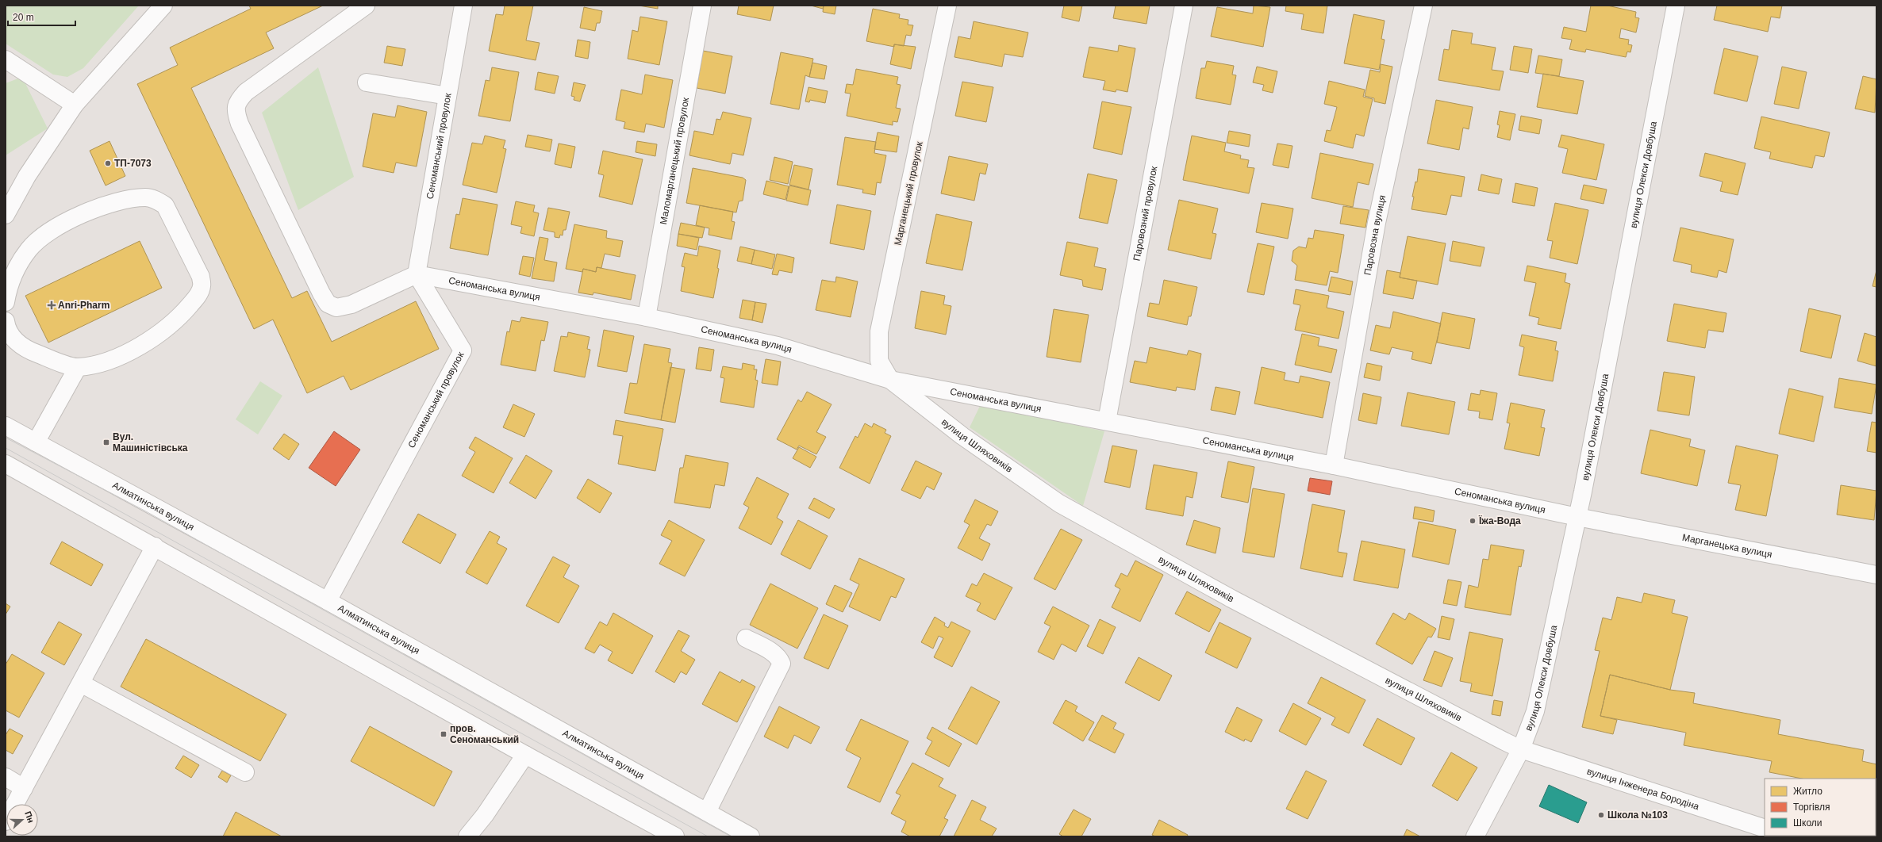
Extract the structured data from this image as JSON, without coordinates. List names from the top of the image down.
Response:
{
  "streets": {
    "street": [
      "Сеноманський провулок",
      "Маломарганецький провулок",
      "вулиця Олекси Довбуша",
      "Марганецький провулок",
      "Паровозний провулок",
      "Паровозна вулиця",
      "Сеноманська вулиця",
      "вулиця Шляховиків",
      "Алматинська вулиця",
      "Марганецька вулиця",
      "вулиця Інженера Бородіна"
    ]
  },
  "crossings": [
    ["Сеноманський провулок", "Сеноманська вулиця"],
    ["Сеноманський провулок", "Алматинська вулиця"],
    ["Маломарганецький провулок", "Сеноманська вулиця"],
    ["вулиця Олекси Довбуша", "Сеноманська вулиця"],
    ["вулиця Олекси Довбуша", "вулиця Шляховиків"],
    ["вулиця Олекси Довбуша", "Марганецька вулиця"],
    ["вулиця Олекси Довбуша", "вулиця Інженера Бородіна"],
    ["Марганецький провулок", "Сеноманська вулиця"],
    ["Марганецький провулок", "вулиця Шляховиків"],
    ["Паровозний провулок", "Сеноманська вулиця"],
    ["Паровозна вулиця", "Сеноманська вулиця"],
    ["Сеноманська вулиця", "вулиця Шляховиків"],
    ["Сеноманська вулиця", "Марганецька вулиця"],
    ["вулиця Шляховиків", "вулиця Інженера Бородіна"]
  ],
  "places": {
    "other": ["ТП-7073", "Їжа-Вода", "Школа №103"],
    "health": ["Anri-Pharm"],
    "transit": ["Вул. Машиністівська", "пров. Сеноманський"]
  },
  "legend": ["Житло", "Торгівля", "Школи"],
  "scale_bar": "20 m",
  "north": "right"
}
